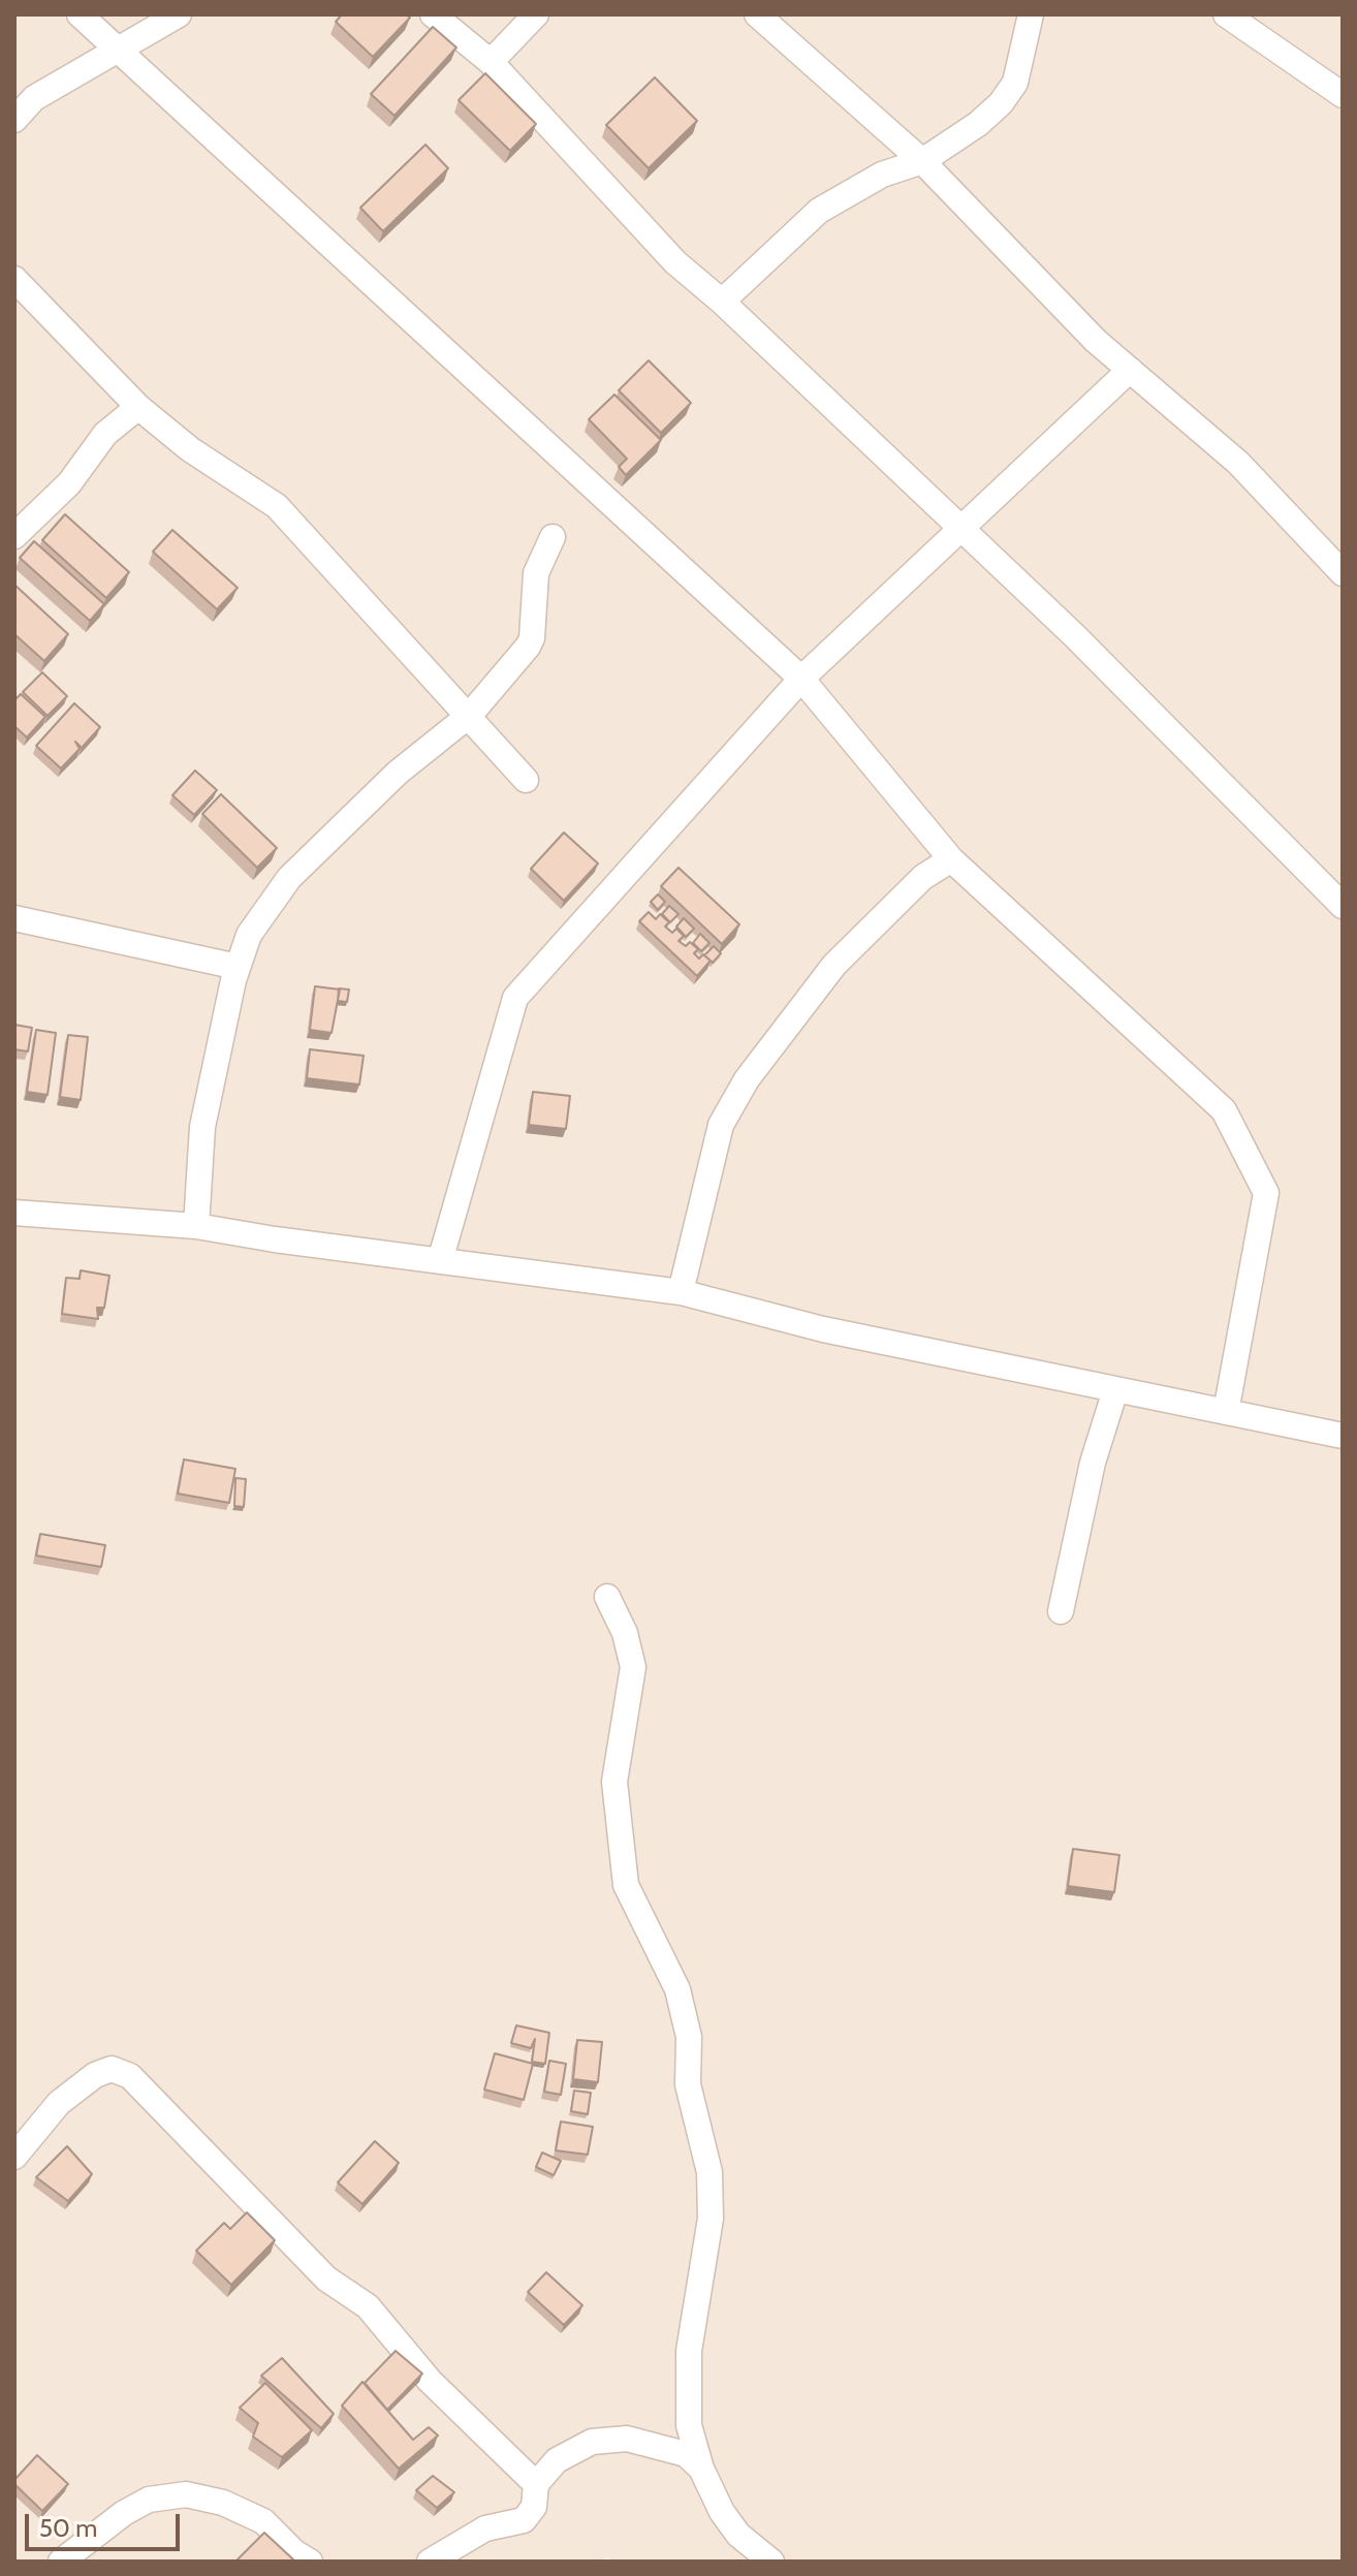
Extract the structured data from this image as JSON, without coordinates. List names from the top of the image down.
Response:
{
  "scale_bar": "50 m"
}
